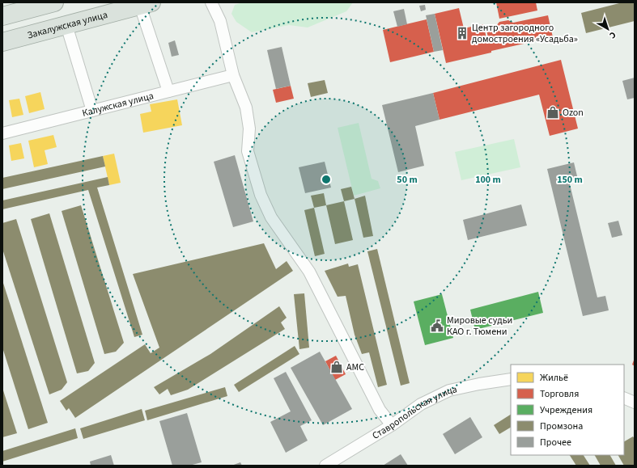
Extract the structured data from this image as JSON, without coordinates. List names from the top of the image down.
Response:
{
  "streets": {
    "highway": ["Закалужская улица"],
    "street": ["Калужская улица", "Ставропольская улица"]
  },
  "places": {
    "building": ["Центр загородного домостроения «Усадьба»"],
    "shop": ["Ozon", "АМС"],
    "public building": ["Мировые судьи КАО г. Тюмени"]
  },
  "legend": [
    "Жильё",
    "Торговля",
    "Учреждения",
    "Промзона",
    "Прочее"
  ],
  "north": "bottom right",
  "rings": ["50 m", "100 m", "150 m"]
}
